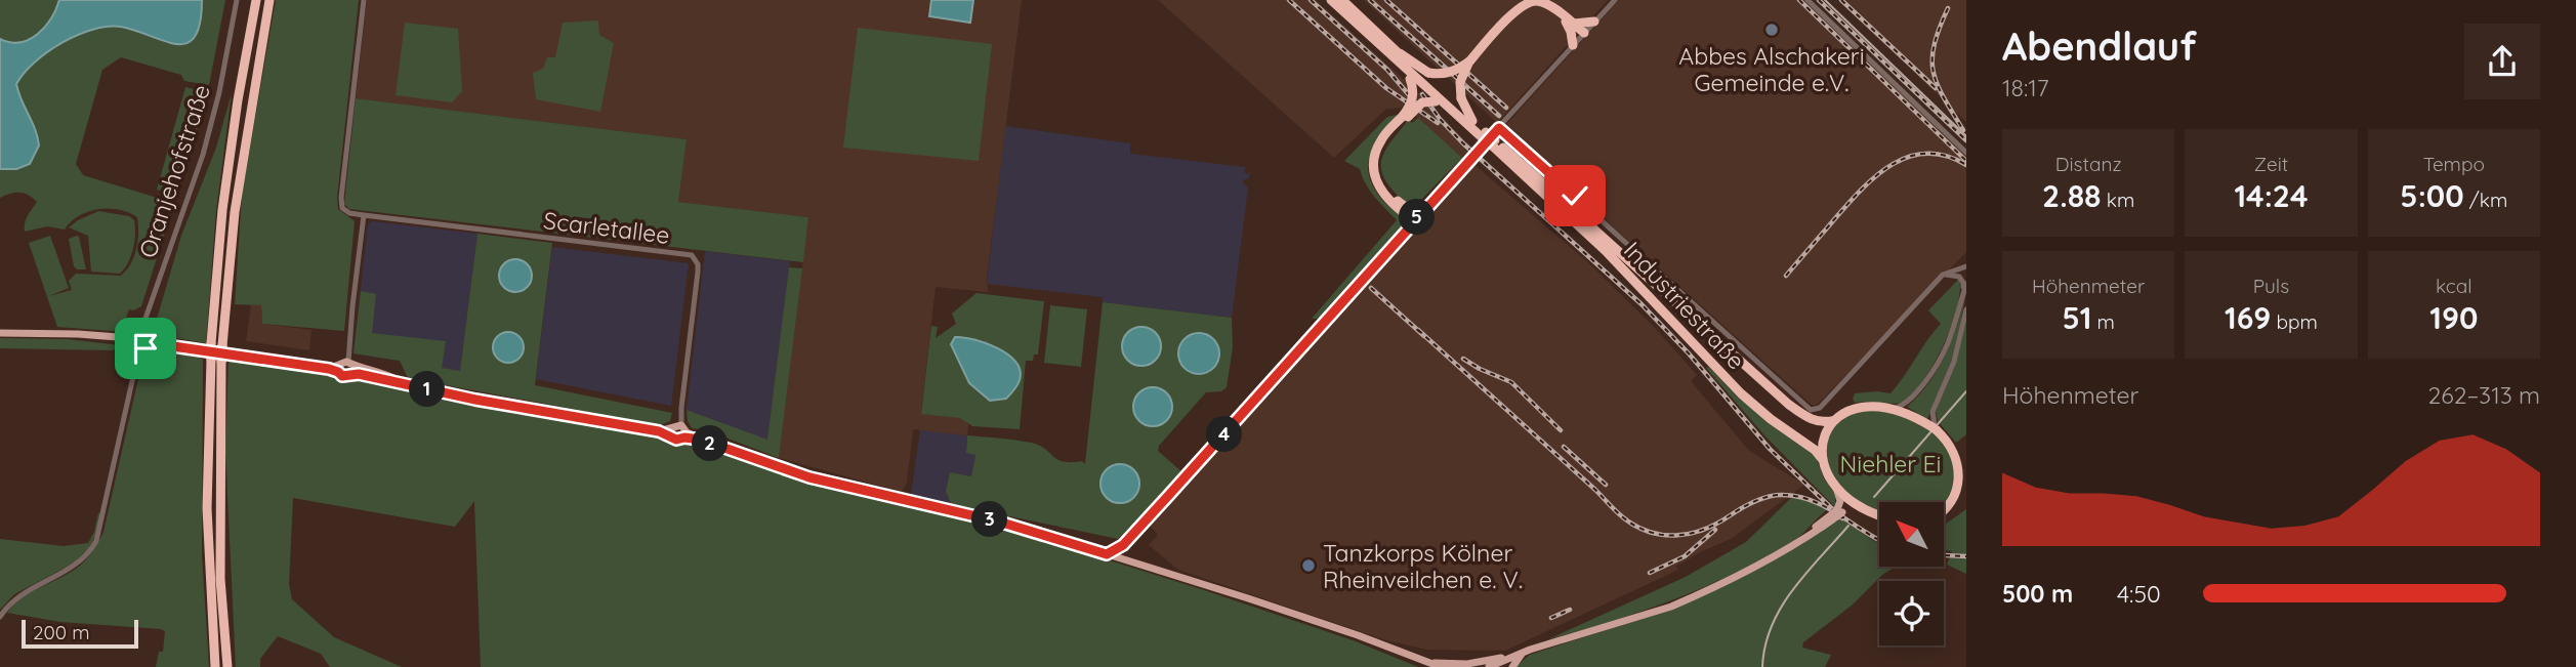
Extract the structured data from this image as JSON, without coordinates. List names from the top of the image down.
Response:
{
  "streets": {
    "highway": ["Industriestraße"],
    "street": ["Oranjehofstraße", "Scarletallee"]
  },
  "parks": ["Niehler Ei"],
  "places": ["Abbes Alschakeri Gemeinde e.V.", "Tanzkorps Kölner Rheinveilchen e. V."],
  "scale_bar": "200 m",
  "north": "top left",
  "page": {
    "heading": ["Abendlauf", "18:17"],
    "stats": [
      ["Distanz", "2.88 km"],
      ["Zeit", "14:24"],
      ["Tempo", "5:00 /km"],
      ["Höhenmeter", "51 m"],
      ["Puls", "169 bpm"],
      ["kcal", "190"]
    ],
    "pins": [
      "5",
      "1",
      "4",
      "2",
      "3"
    ],
    "chart": ["Höhenmeter", "262–313 m"],
    "list": [
      {
        "name": "500 m",
        "note": "4:50"
      }
    ],
    "scale": "200 m"
  }
}
